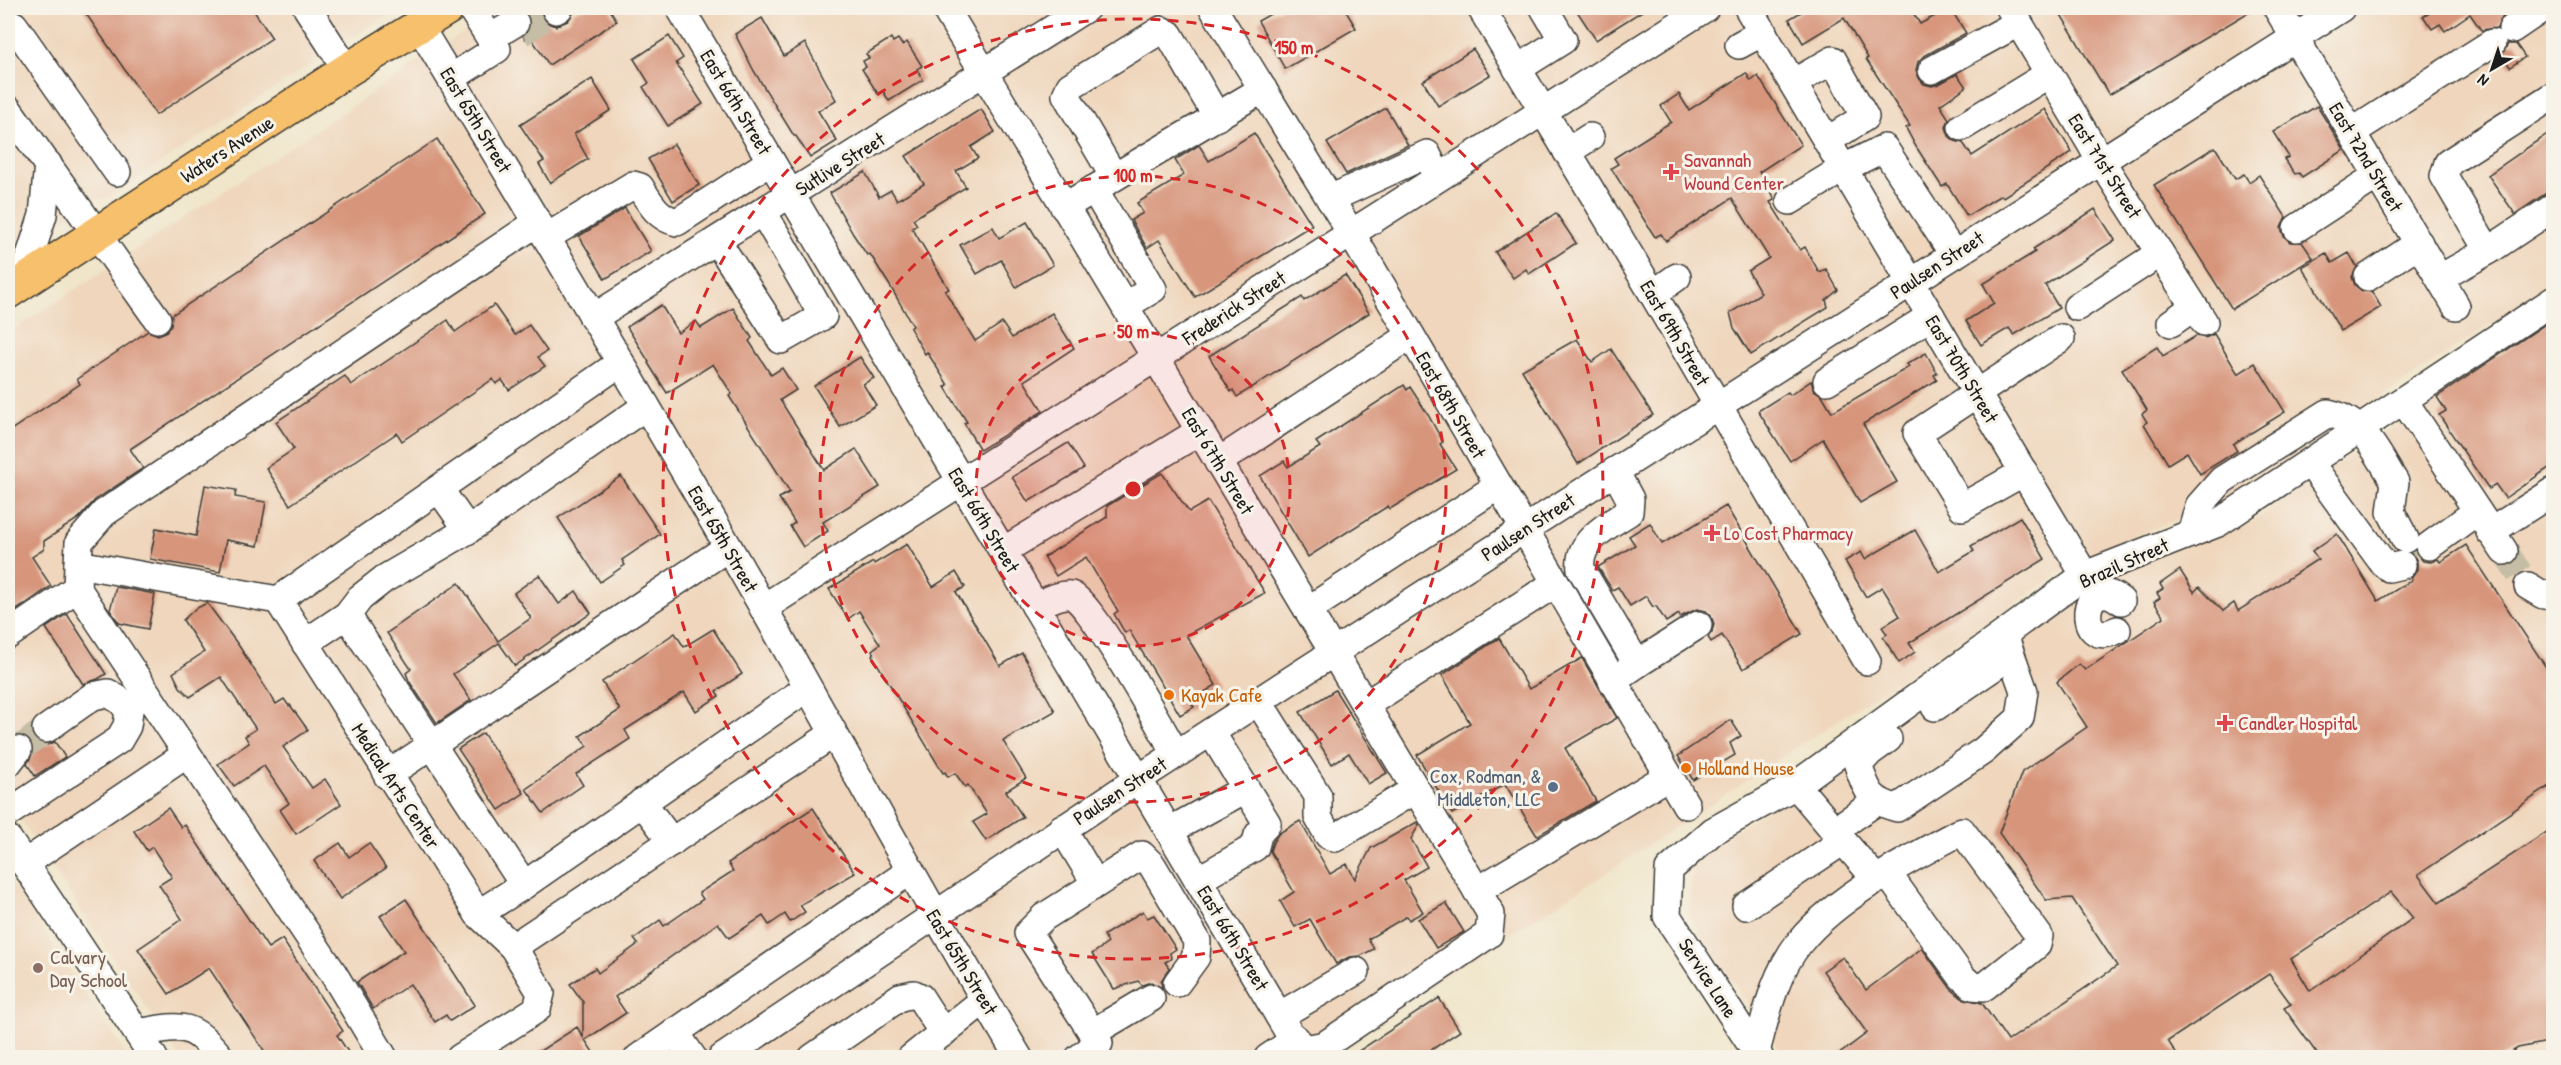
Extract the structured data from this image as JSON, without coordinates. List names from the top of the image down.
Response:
{
  "streets": {
    "main road": ["Waters Avenue"],
    "street": [
      "East 66th Street",
      "East 65th Street",
      "East 72nd Street",
      "Sutlive Street",
      "East 71st Street",
      "Paulsen Street",
      "Frederick Street",
      "East 69th Street",
      "East 70th Street",
      "East 68th Street",
      "East 67th Street",
      "Brazil Street",
      "Medical Arts Center",
      "Service Lane"
    ]
  },
  "crossings": [
    ["East 66th Street", "Sutlive Street"],
    ["East 66th Street", "Paulsen Street"],
    ["East 66th Street", "Frederick Street"],
    ["East 66th Street", "East 67th Street"],
    ["East 65th Street", "Waters Avenue"],
    ["East 65th Street", "Sutlive Street"],
    ["East 65th Street", "Paulsen Street"],
    ["East 65th Street", "Frederick Street"],
    ["East 72nd Street", "Paulsen Street"],
    ["Sutlive Street", "East 67th Street"],
    ["East 71st Street", "Paulsen Street"],
    ["Paulsen Street", "East 69th Street"],
    ["Paulsen Street", "East 70th Street"],
    ["Paulsen Street", "East 68th Street"],
    ["Paulsen Street", "East 67th Street"],
    ["Frederick Street", "East 69th Street"],
    ["Frederick Street", "East 68th Street"],
    ["Frederick Street", "East 67th Street"],
    ["East 70th Street", "Brazil Street"],
    ["Brazil Street", "Service Lane"]
  ],
  "places": {
    "health": ["Savannah Wound Center", "Lo Cost Pharmacy", "Candler Hospital"],
    "other": [
      "Kayak Cafe",
      "Holland House",
      "Cox, Rodman, & Middleton, LLC",
      "Calvary Day School"
    ]
  },
  "north": "bottom left",
  "rings": ["150 m", "100 m", "50 m"]
}
